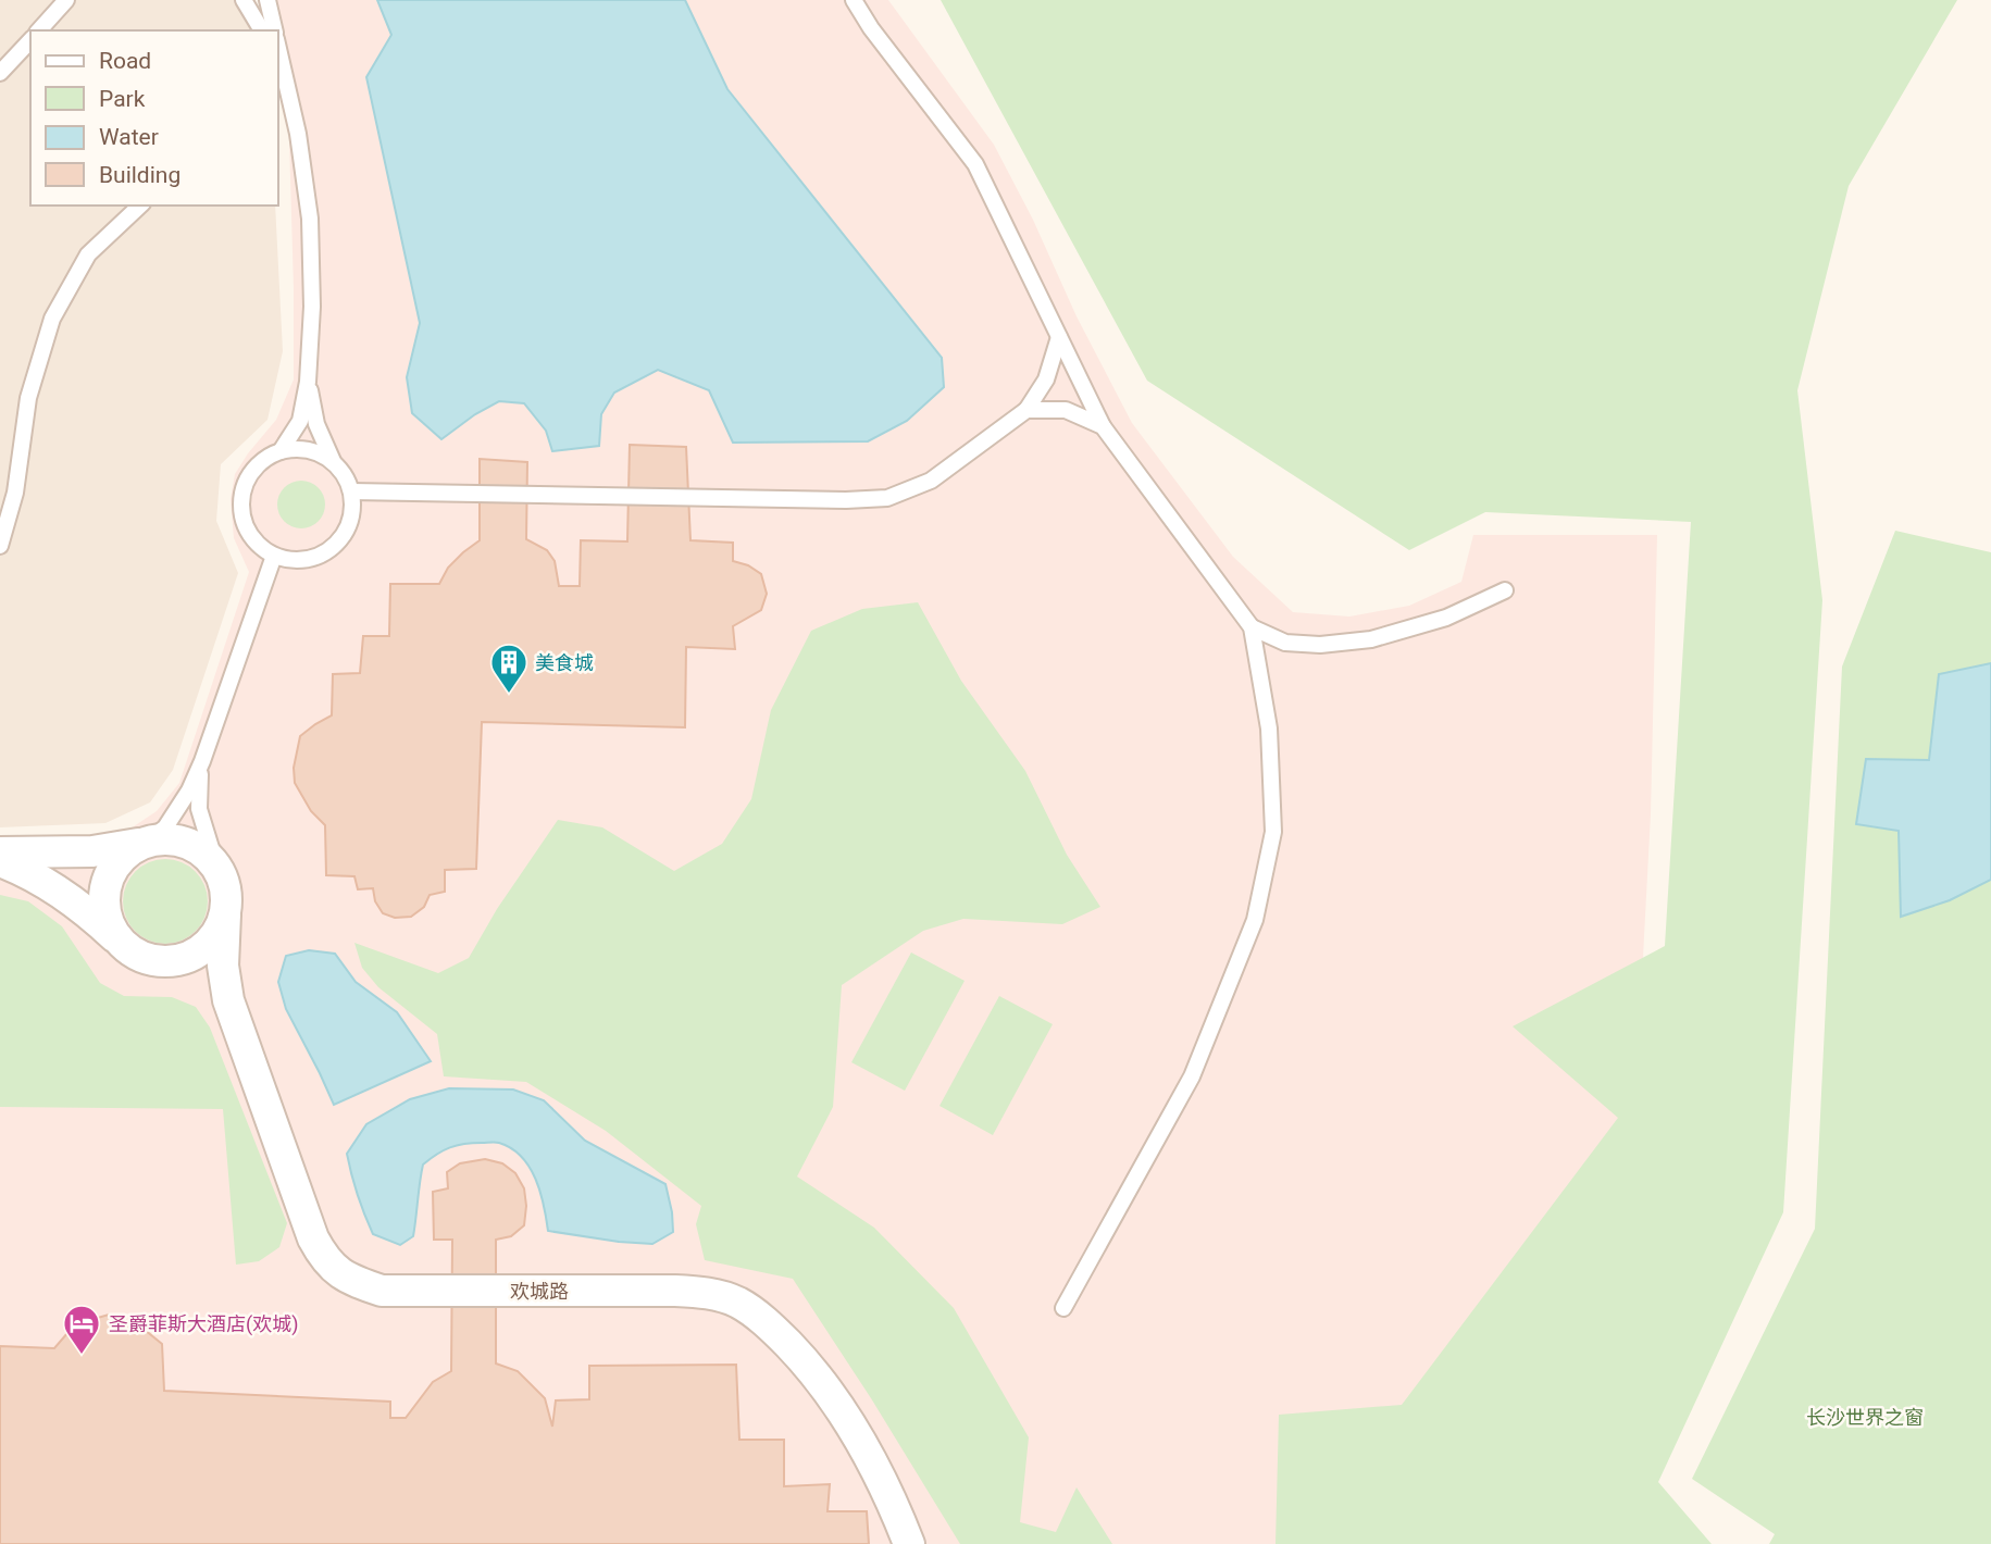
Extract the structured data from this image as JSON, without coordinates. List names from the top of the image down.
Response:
{
  "streets": {
    "street": ["欢城路"]
  },
  "parks": ["长沙世界之窗"],
  "places": {
    "building": ["美食城"],
    "hotel": ["圣爵菲斯大酒店(欢城)"]
  },
  "legend": [
    "Road",
    "Park",
    "Water",
    "Building"
  ]
}
